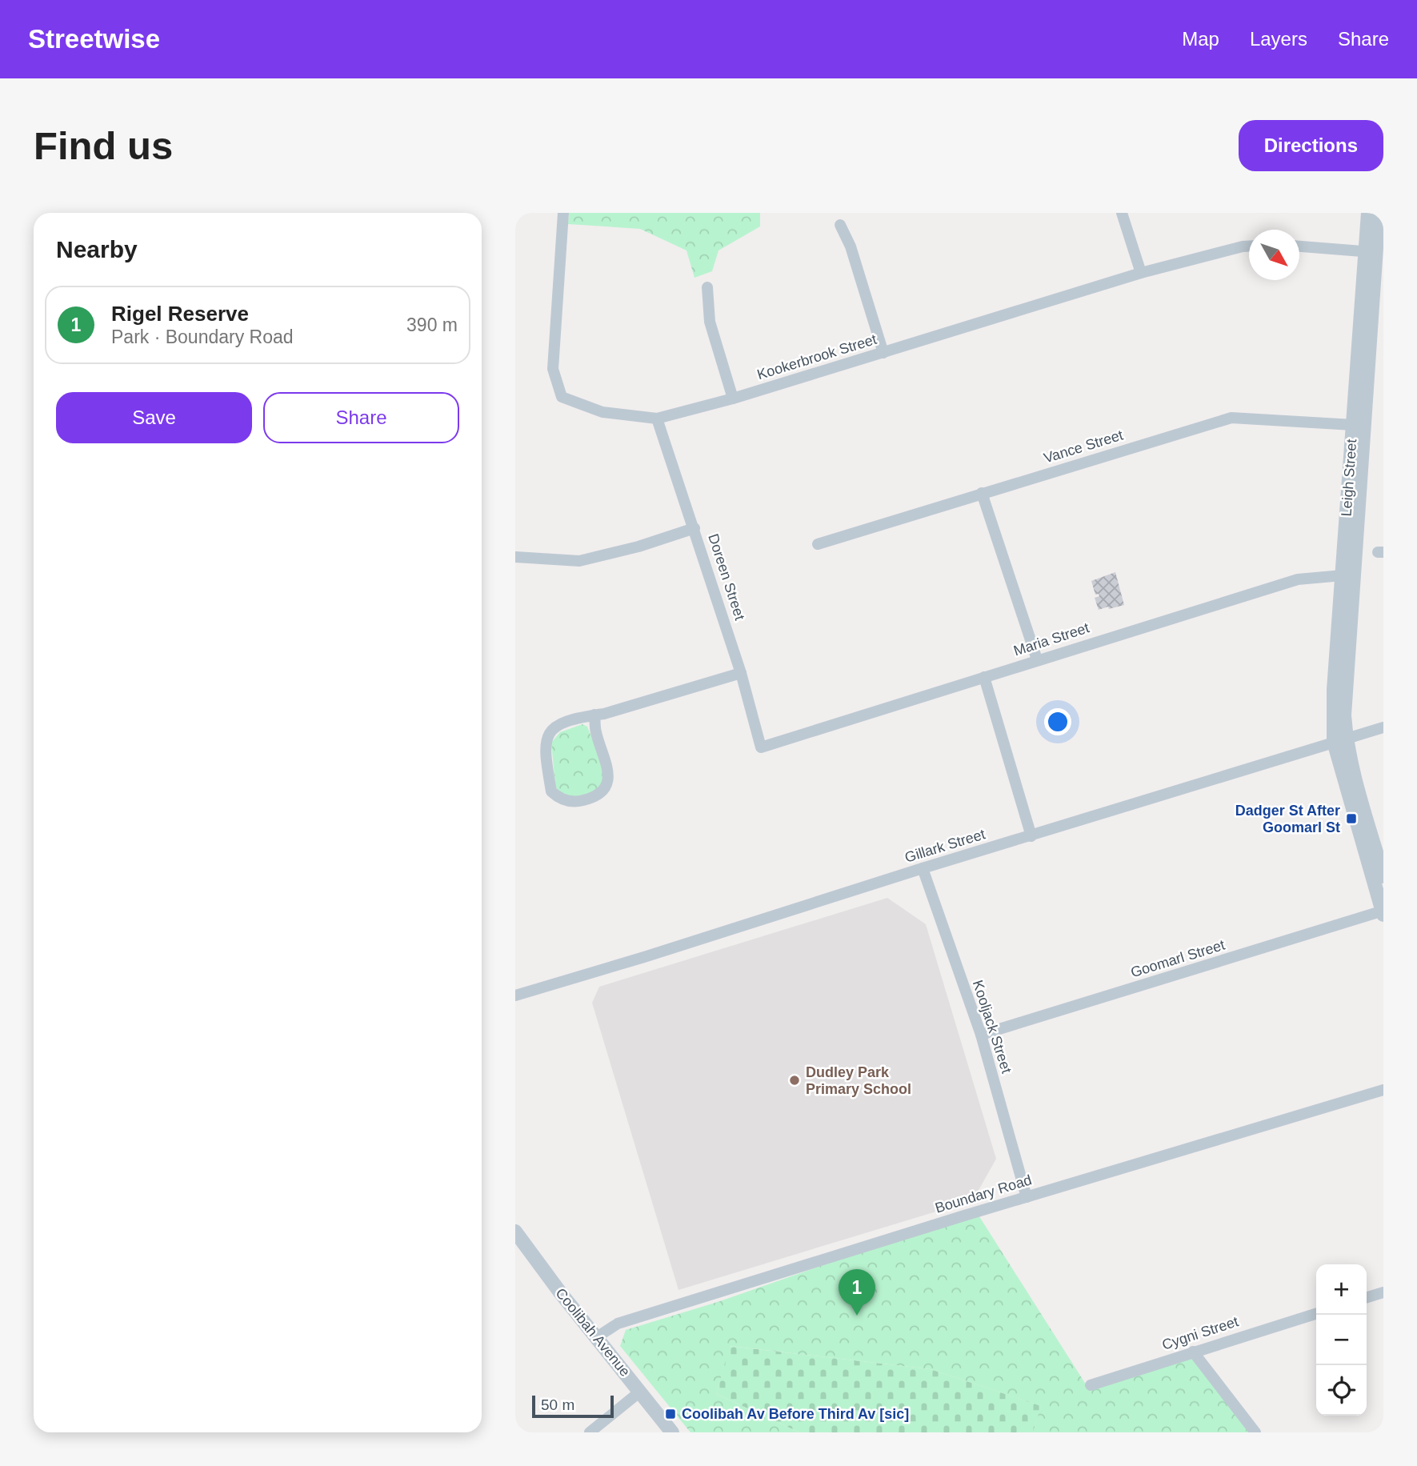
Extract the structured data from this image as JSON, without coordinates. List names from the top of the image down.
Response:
{
  "streets": {
    "street": [
      "Kookerbrook Street",
      "Vance Street",
      "Leigh Street",
      "Doreen Street",
      "Maria Street",
      "Gillark Street",
      "Goomarl Street",
      "Kooljack Street",
      "Boundary Road",
      "Coolibah Avenue",
      "Cygni Street"
    ]
  },
  "crossings": [
    ["Kookerbrook Street", "Doreen Street"],
    ["Vance Street", "Leigh Street"],
    ["Leigh Street", "Maria Street"],
    ["Leigh Street", "Gillark Street"],
    ["Doreen Street", "Maria Street"],
    ["Gillark Street", "Kooljack Street"],
    ["Goomarl Street", "Kooljack Street"],
    ["Kooljack Street", "Boundary Road"],
    ["Boundary Road", "Coolibah Avenue"]
  ],
  "places": {
    "transit": ["Dadger St After Goomarl St", "Coolibah Av Before Third Av [sic]"],
    "other": ["Dudley Park Primary School"]
  },
  "scale_bar": "50 m",
  "north": "bottom right",
  "page": {
    "header": "Streetwise",
    "nav": ["Map", "Layers", "Share"],
    "buttons": [
      "Directions",
      ["Save", "Share"]
    ],
    "title": "Find us",
    "heading": "Nearby",
    "list": [
      {
        "mark": "1",
        "name": "Rigel Reserve",
        "note": "Park · Boundary Road",
        "value": "390 m"
      }
    ],
    "map_buttons": ["+", "−"],
    "pins": "1",
    "scale": "50 m"
  }
}
